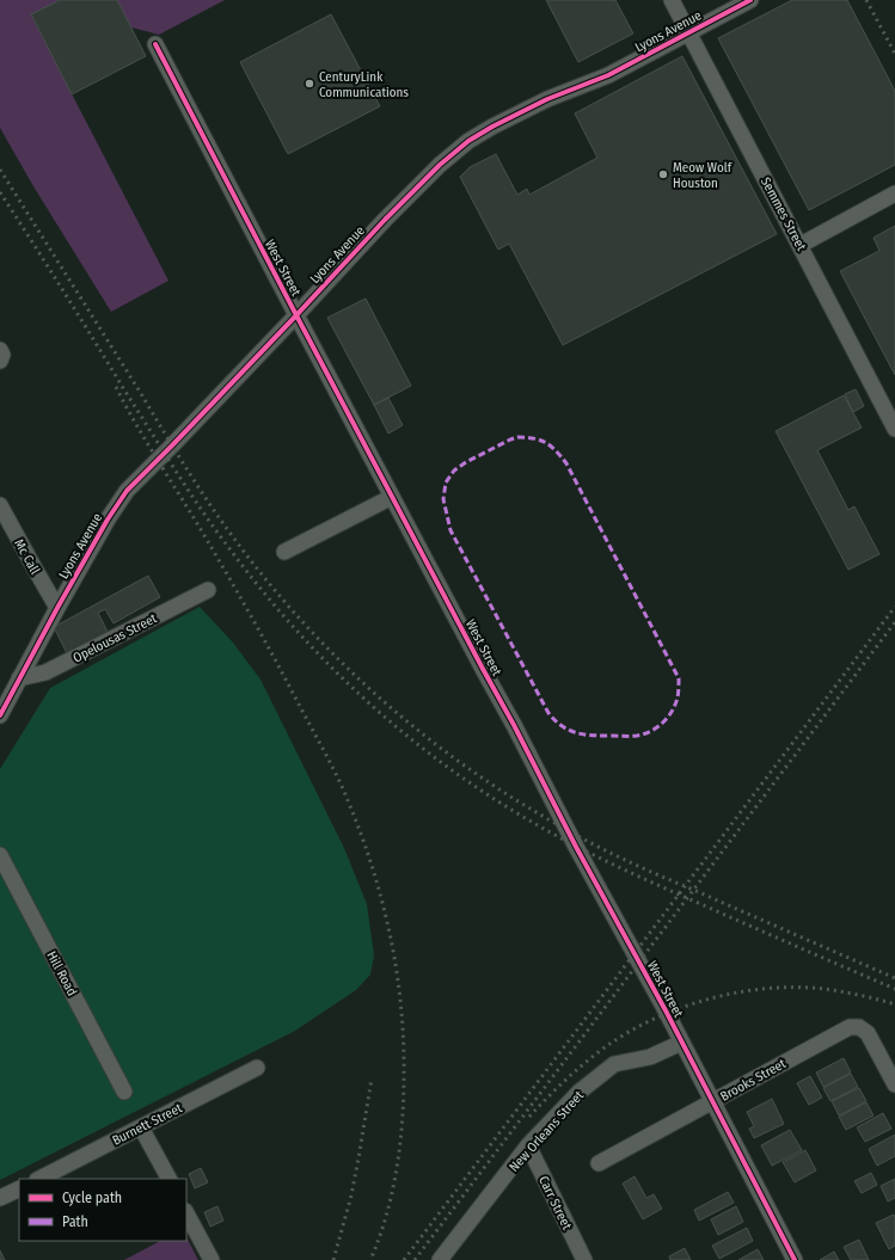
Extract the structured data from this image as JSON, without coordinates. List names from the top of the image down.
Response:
{
  "streets": {
    "street": [
      "Lyons Avenue",
      "Semmes Street",
      "West Street",
      "Mc Call",
      "Opelousas Street",
      "Hill Road",
      "Brooks Street",
      "Burnett Street",
      "New Orleans Street",
      "Carr Street"
    ]
  },
  "crossings": [
    ["Lyons Avenue", "Semmes Street"],
    ["Lyons Avenue", "West Street"],
    ["Lyons Avenue", "Mc Call"],
    ["Lyons Avenue", "Opelousas Street"],
    ["West Street", "Brooks Street"],
    ["West Street", "New Orleans Street"],
    ["New Orleans Street", "Carr Street"]
  ],
  "places": ["CenturyLink Communications", "Meow Wolf Houston"],
  "legend": ["Cycle path", "Path"]
}
